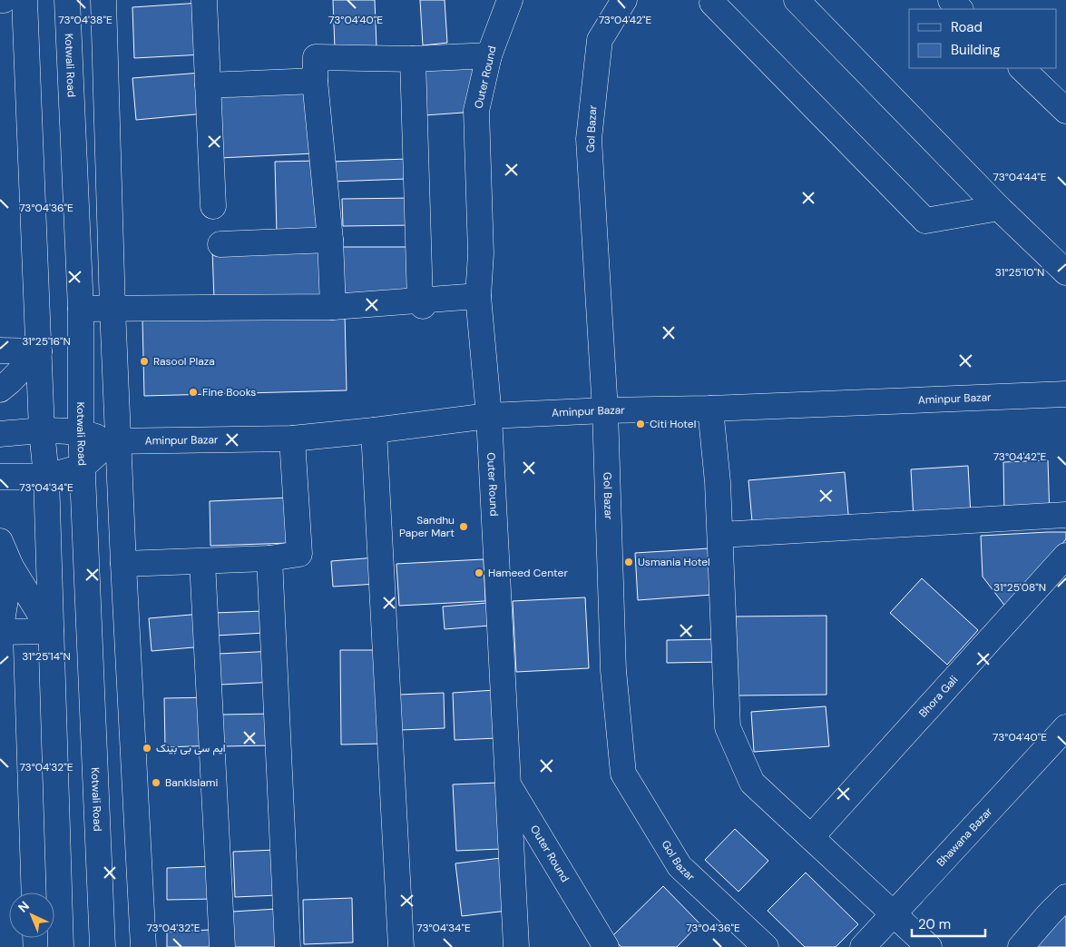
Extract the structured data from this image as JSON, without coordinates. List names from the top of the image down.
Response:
{
  "streets": {
    "street": [
      "Kotwali Road",
      "Outer Round",
      "Gol Bazar",
      "Aminpur Bazar",
      "Bhora Gali",
      "Bhawana Bazar"
    ]
  },
  "crossings": [
    ["Kotwali Road", "Aminpur Bazar"],
    ["Outer Round", "Aminpur Bazar"],
    ["Gol Bazar", "Aminpur Bazar"]
  ],
  "places": [
    "Rasool Plaza",
    "Fine Books",
    "Citi Hotel",
    "Sandhu Paper Mart",
    "Usmania Hotel",
    "Hameed Center",
    "ایم سی بی بینک",
    "BankIslami"
  ],
  "legend": ["Road", "Building"],
  "scale_bar": "20 m",
  "north": "top left",
  "coordinates": [
    "73°04'40\"E",
    "73°04'38\"E",
    "73°04'42\"E",
    "73°04'44\"E",
    "73°04'36\"E",
    "31°25'10\"N",
    "31°25'16\"N",
    "73°04'34\"E",
    "31°25'08\"N",
    "31°25'14\"N",
    "73°04'32\"E"
  ]
}
